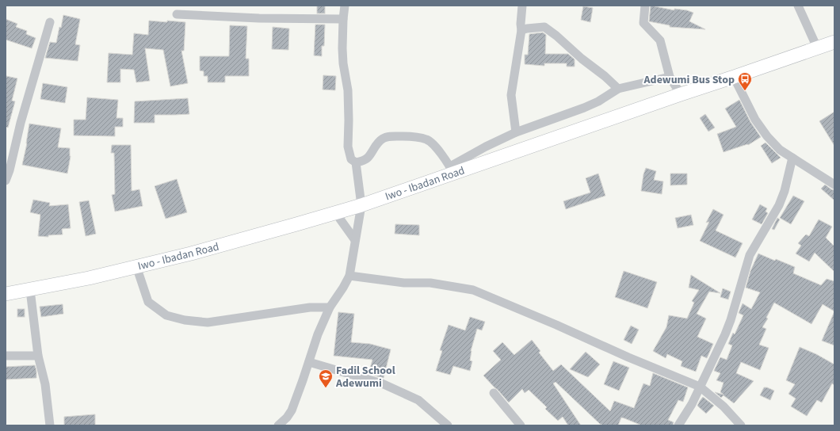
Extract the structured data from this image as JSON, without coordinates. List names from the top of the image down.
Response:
{
  "streets": {
    "main road": ["Iwo - Ibadan Road"]
  },
  "places": {
    "bus stop": ["Adewumi Bus Stop"],
    "school or university": ["Fadil School Adewumi"]
  }
}
